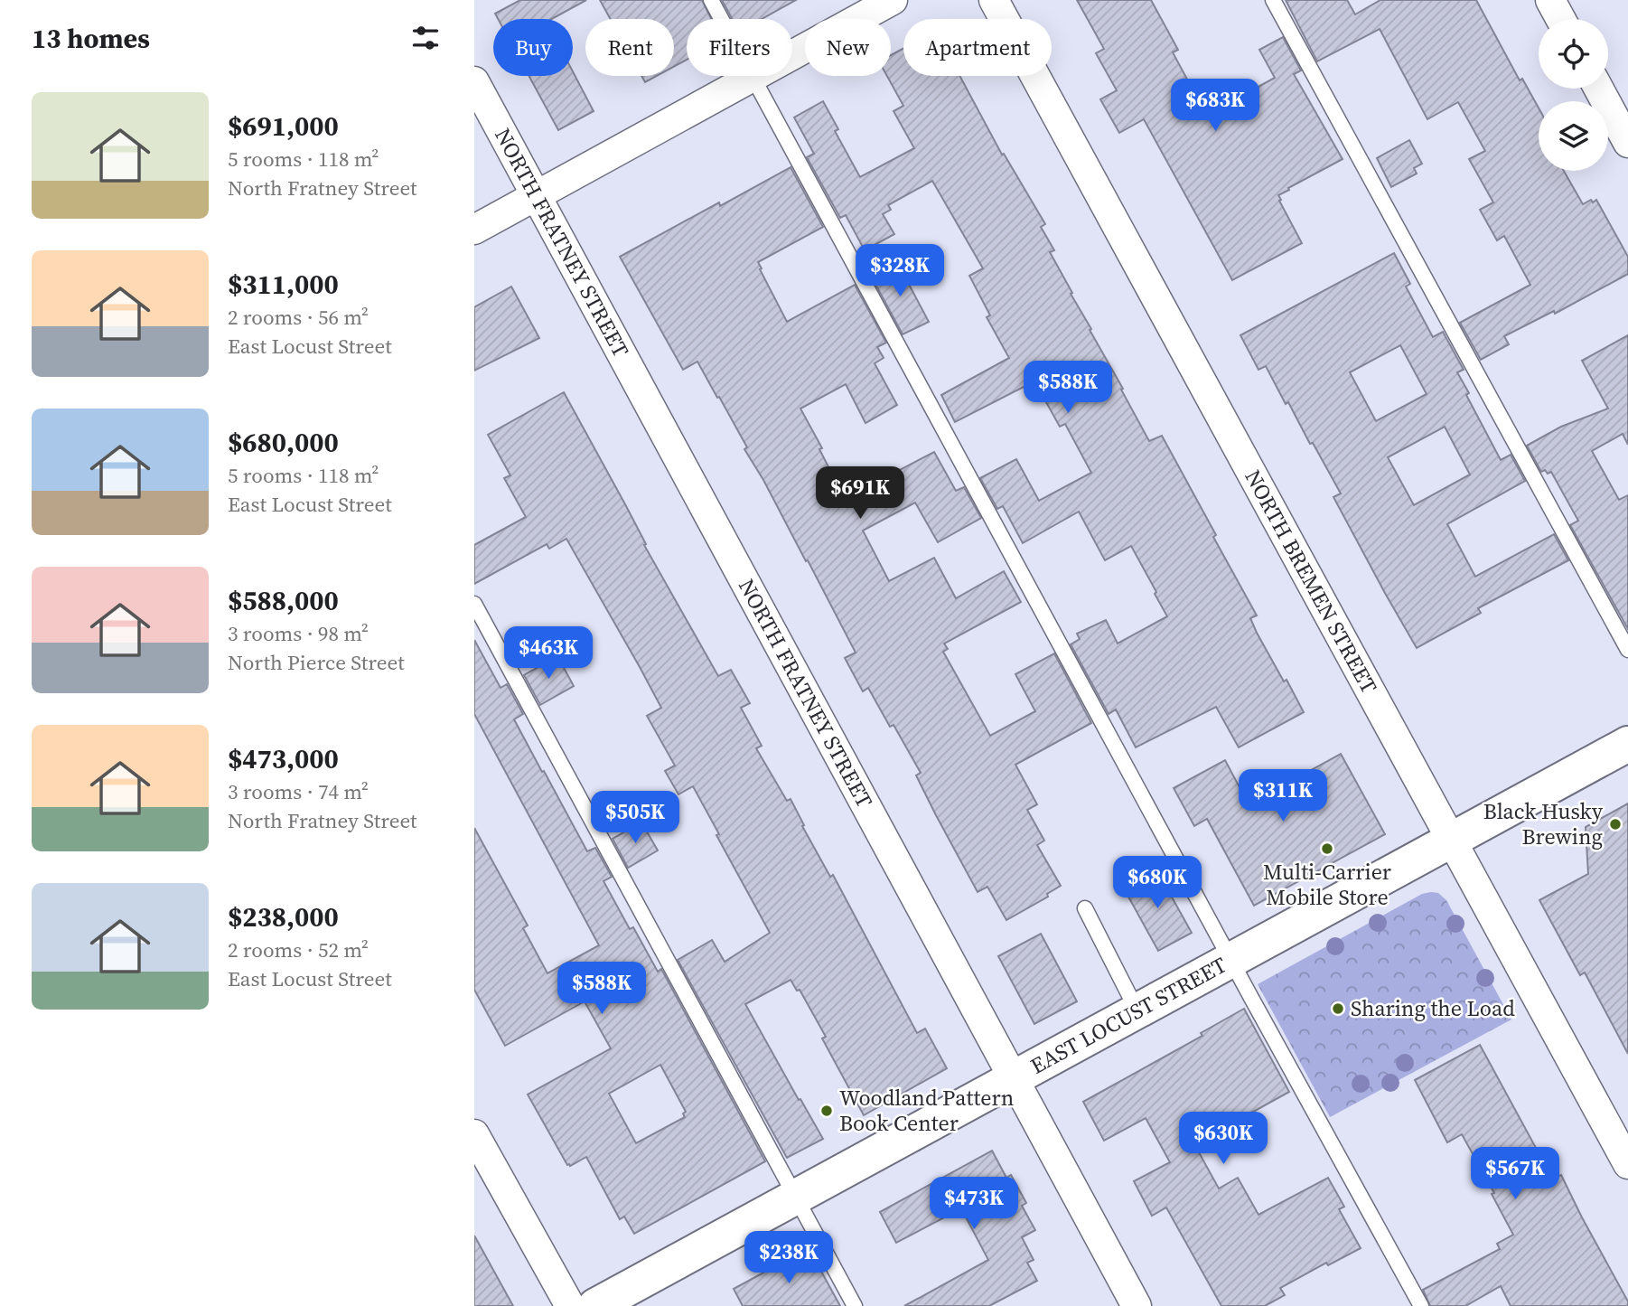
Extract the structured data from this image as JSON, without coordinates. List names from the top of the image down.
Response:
{
  "streets": {
    "main road": ["EAST LOCUST STREET"],
    "street": ["NORTH FRATNEY STREET", "NORTH BREMEN STREET"]
  },
  "crossings": [
    ["NORTH FRATNEY STREET", "EAST LOCUST STREET"],
    ["NORTH BREMEN STREET", "EAST LOCUST STREET"]
  ],
  "places": [
    "Black Husky Brewing",
    "Multi-Carrier Mobile Store",
    "Sharing the Load",
    "Woodland Pattern Book Center"
  ],
  "page": {
    "heading": "13 homes",
    "chip": [
      "Buy",
      "Rent",
      "Filters",
      "New",
      "Apartment"
    ],
    "list": [
      {
        "name": "$691,000",
        "note": "5 rooms · 118 m² · North Fratney Street"
      },
      {
        "name": "$311,000",
        "note": "2 rooms · 56 m² · East Locust Street"
      },
      {
        "name": "$680,000",
        "note": "5 rooms · 118 m² · East Locust Street"
      },
      {
        "name": "$588,000",
        "note": "3 rooms · 98 m² · North Pierce Street"
      },
      {
        "name": "$473,000",
        "note": "3 rooms · 74 m² · North Fratney Street"
      },
      {
        "name": "$238,000",
        "note": "2 rooms · 52 m² · East Locust Street"
      }
    ],
    "price": [
      "$683K",
      "$328K",
      "$588K",
      "$691K",
      "$463K",
      "$311K",
      "$505K",
      "$680K",
      "$588K",
      "$630K",
      "$567K",
      "$473K",
      "$238K"
    ]
  }
}
